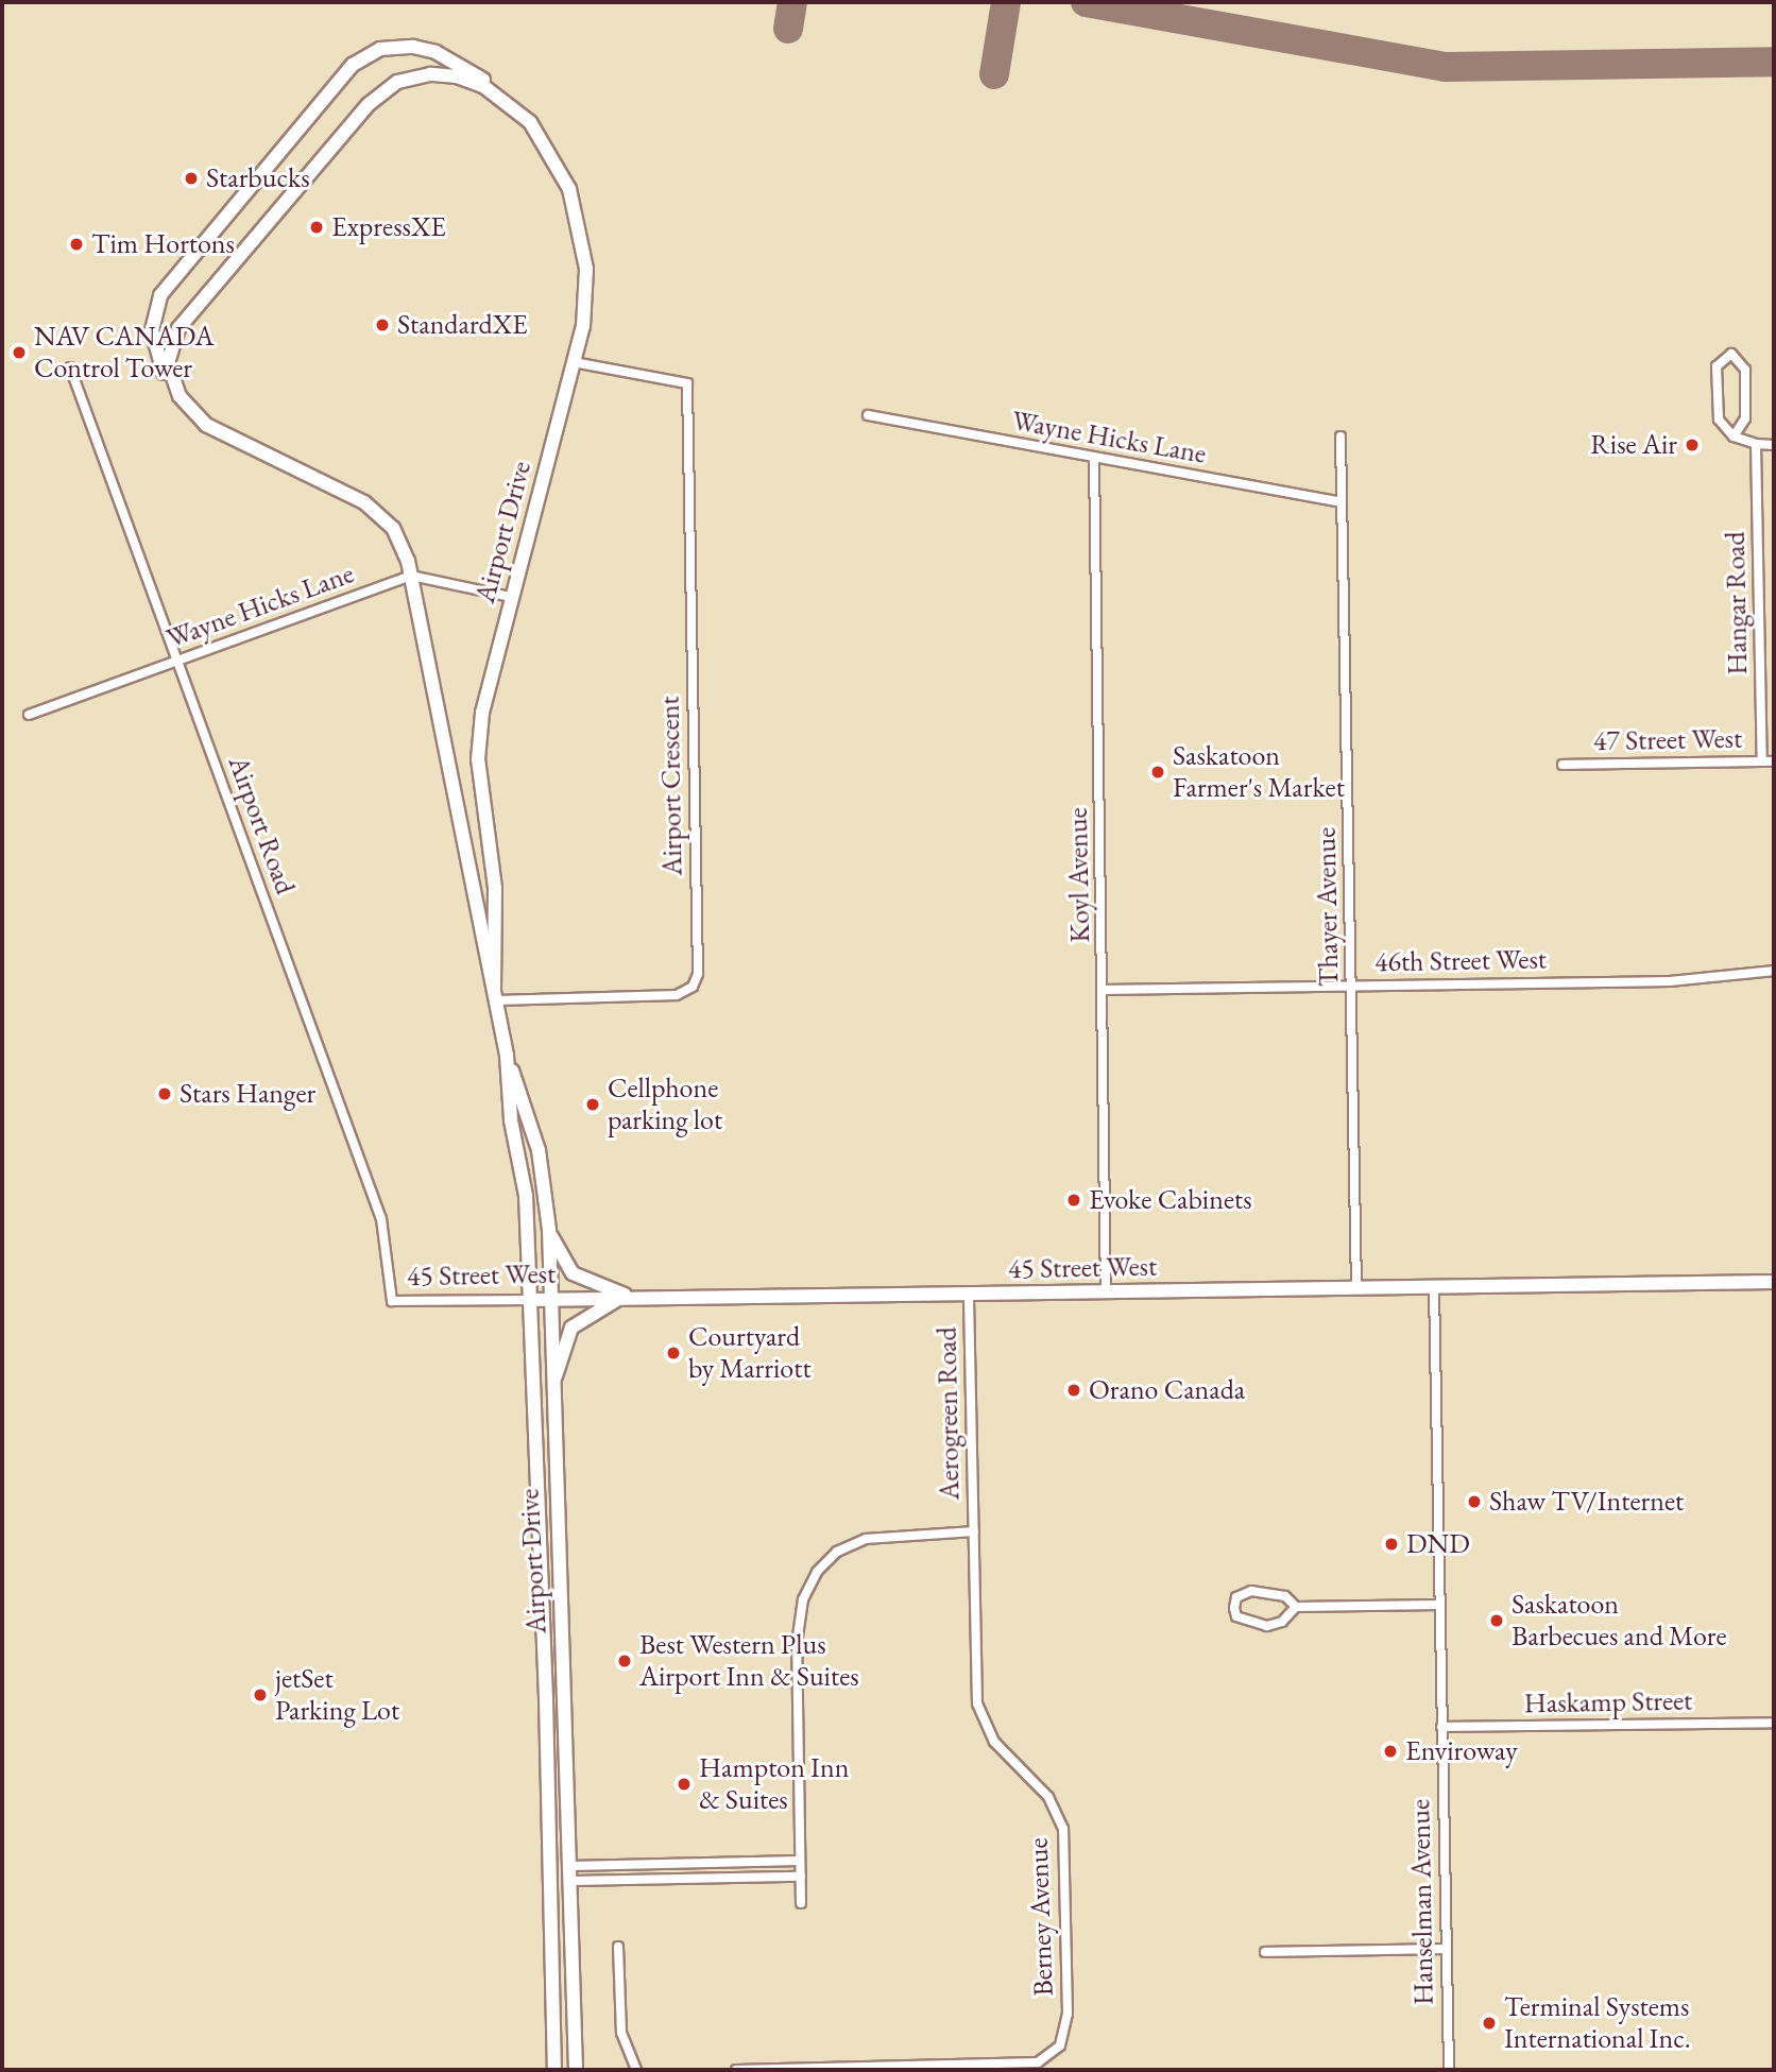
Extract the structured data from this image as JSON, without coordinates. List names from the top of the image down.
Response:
{
  "streets": {
    "main road": ["Airport Drive", "45 Street West"],
    "street": [
      "Wayne Hicks Lane",
      "Hangar Road",
      "47 Street West",
      "Airport Crescent",
      "Airport Road",
      "Koyl Avenue",
      "Thayer Avenue",
      "46th Street West",
      "Aerogreen Road",
      "Haskamp Street",
      "Hanselman Avenue",
      "Berney Avenue"
    ]
  },
  "crossings": [
    ["Wayne Hicks Lane", "Airport Drive"],
    ["Wayne Hicks Lane", "Airport Road"],
    ["Wayne Hicks Lane", "Koyl Avenue"],
    ["Wayne Hicks Lane", "Thayer Avenue"],
    ["Airport Drive", "Airport Crescent"],
    ["Airport Drive", "45 Street West"],
    ["Hangar Road", "47 Street West"],
    ["Airport Road", "45 Street West"],
    ["Koyl Avenue", "46th Street West"],
    ["Koyl Avenue", "45 Street West"],
    ["Thayer Avenue", "46th Street West"],
    ["Thayer Avenue", "45 Street West"],
    ["45 Street West", "Aerogreen Road"],
    ["45 Street West", "Hanselman Avenue"],
    ["Aerogreen Road", "Berney Avenue"],
    ["Haskamp Street", "Hanselman Avenue"]
  ],
  "places": [
    "Starbucks",
    "ExpressXE",
    "Tim Hortons",
    "StandardXE",
    "NAV CANADA Control Tower",
    "Rise Air",
    "Saskatoon Farmer's Market",
    "Stars Hanger",
    "Cellphone parking lot",
    "Evoke Cabinets",
    "Courtyard by Marriott",
    "Orano Canada",
    "Shaw TV/Internet",
    "DND",
    "Saskatoon Barbecues and More",
    "Best Western Plus Airport Inn & Suites",
    "jetSet Parking Lot",
    "Enviroway",
    "Hampton Inn & Suites",
    "Terminal Systems International Inc."
  ]
}
